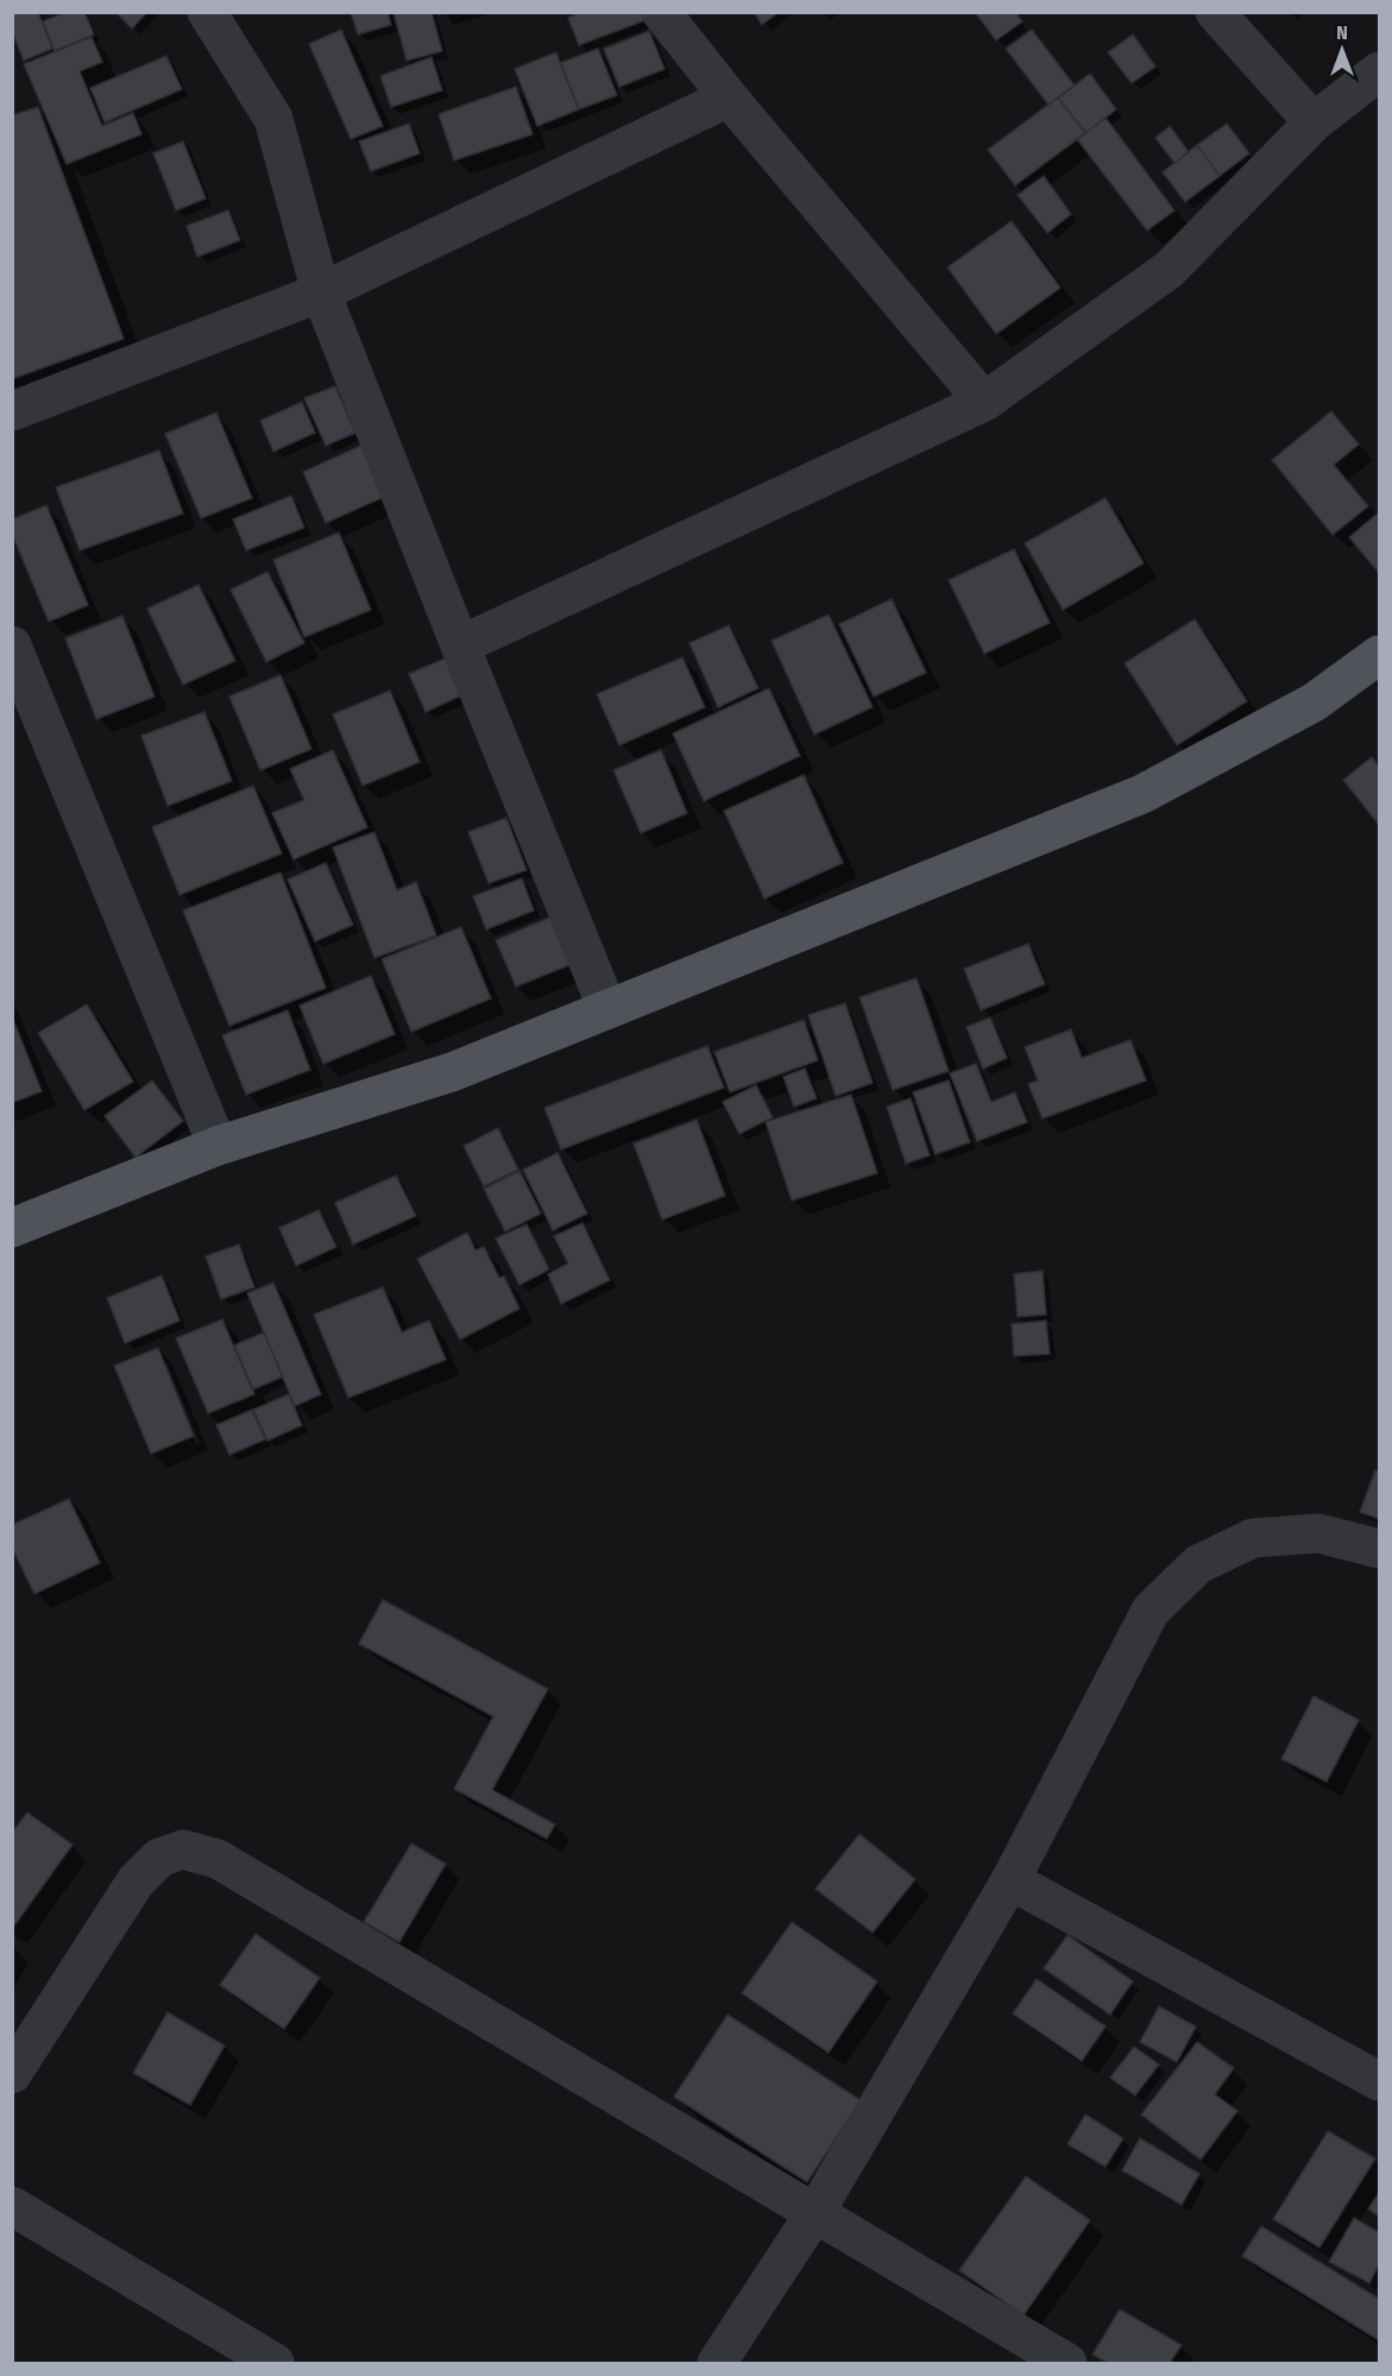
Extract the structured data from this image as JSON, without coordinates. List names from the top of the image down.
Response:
{
  "north": "top"
}
